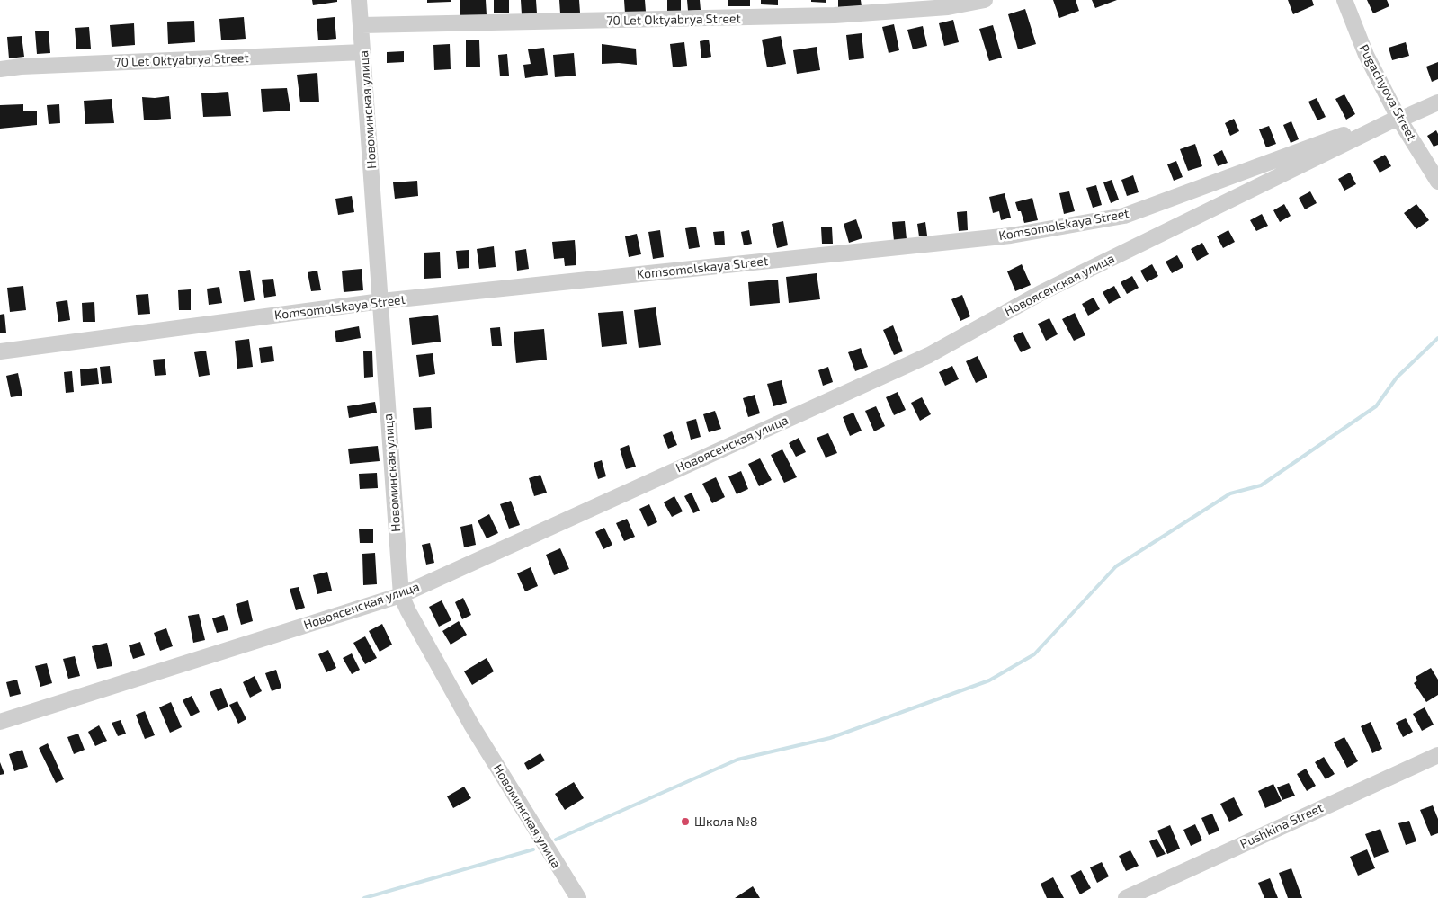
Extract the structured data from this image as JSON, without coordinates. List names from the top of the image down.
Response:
{
  "streets": {
    "street": [
      "70 Let Oktyabrya Street",
      "Pugachyova Street",
      "Новоминская улица",
      "Komsomolskaya Street",
      "Новоясенская улица",
      "Pushkina Street"
    ]
  },
  "crossings": [
    ["70 Let Oktyabrya Street", "Новоминская улица"],
    ["Pugachyova Street", "Komsomolskaya Street"],
    ["Pugachyova Street", "Новоясенская улица"],
    ["Новоминская улица", "Komsomolskaya Street"],
    ["Новоминская улица", "Новоясенская улица"],
    ["Komsomolskaya Street", "Новоясенская улица"]
  ],
  "places": ["Школа №8"]
}
